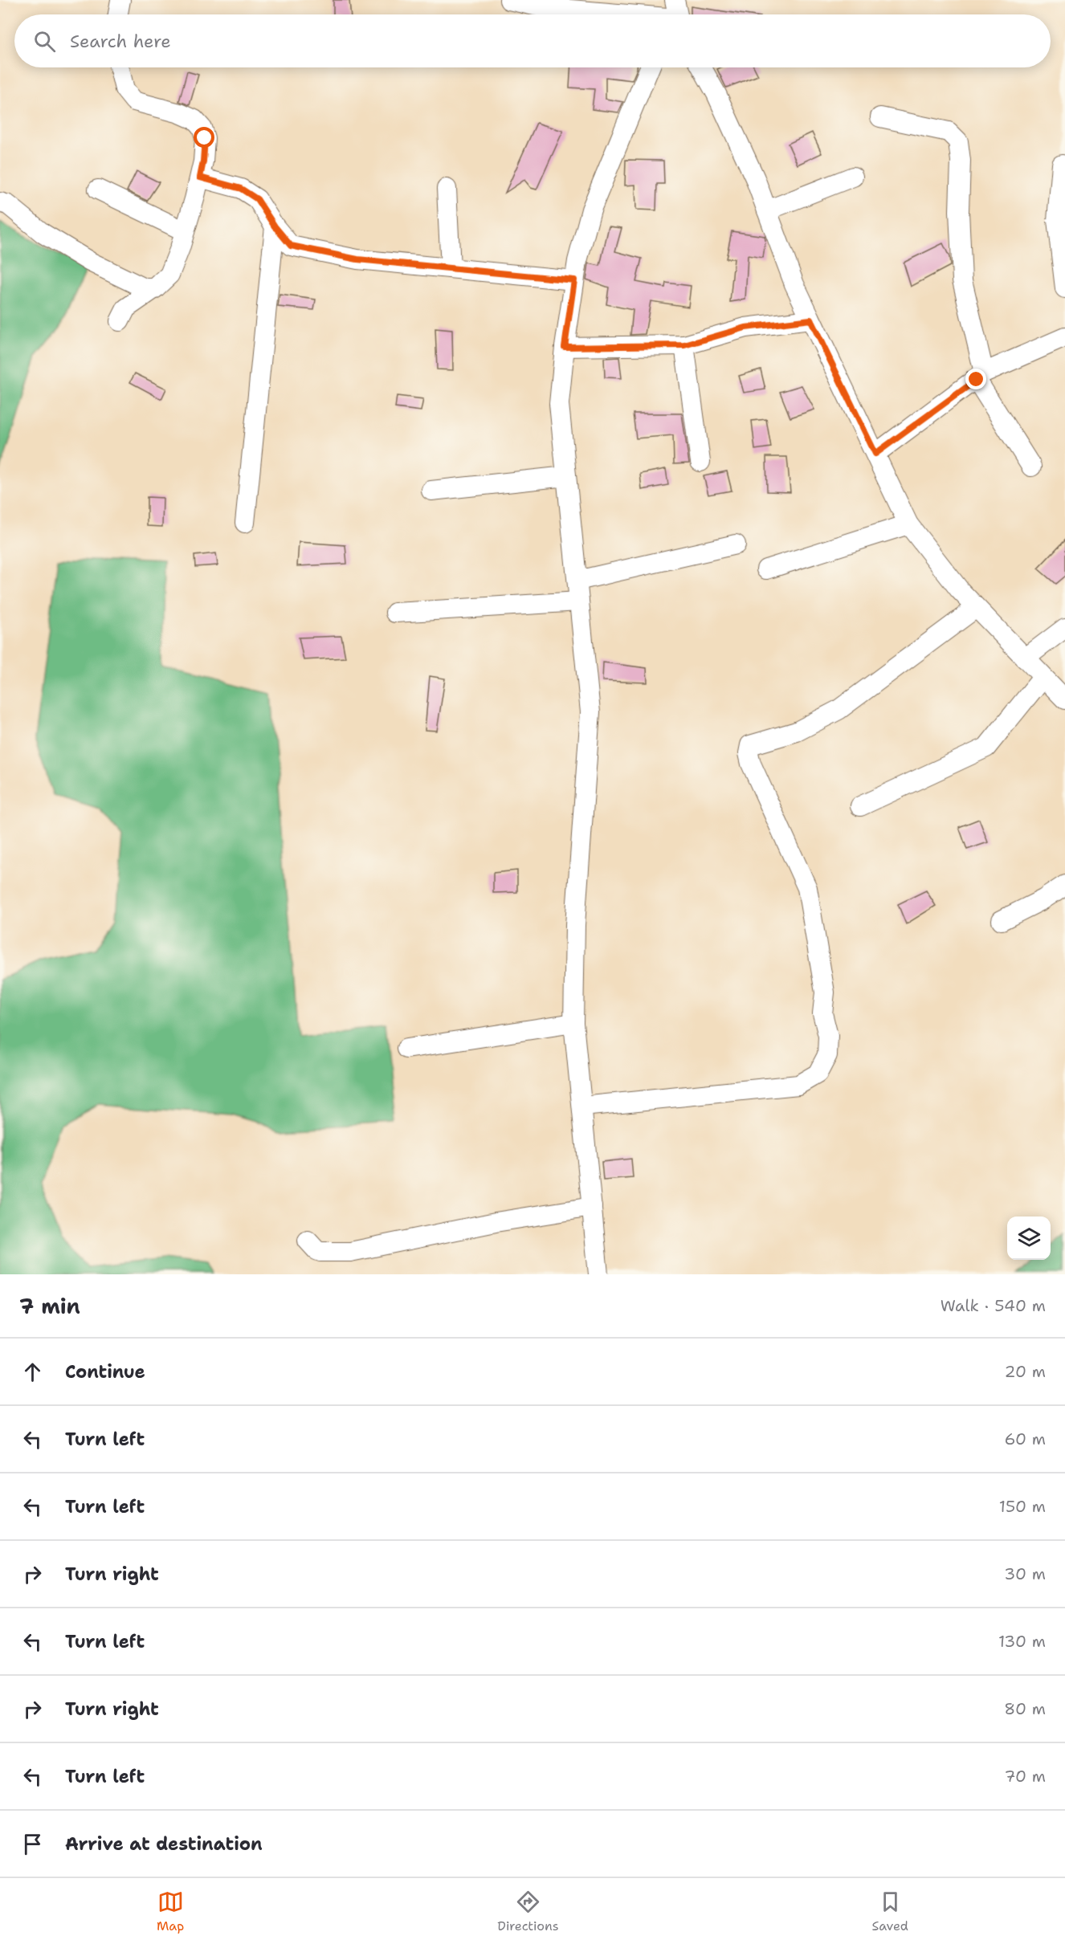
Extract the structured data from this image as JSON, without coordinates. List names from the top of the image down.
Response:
{
  "page": {
    "search": "Search here",
    "heading": ["7 min", "Walk · 540 m"],
    "list": [
      ["Continue", "20 m"],
      ["Turn left", "60 m"],
      ["Turn left", "150 m"],
      ["Turn right", "30 m"],
      ["Turn left", "130 m"],
      ["Turn right", "80 m"],
      ["Turn left", "70 m"],
      "Arrive at destination"
    ],
    "nav": ["Map", "Directions", "Saved"]
  }
}
